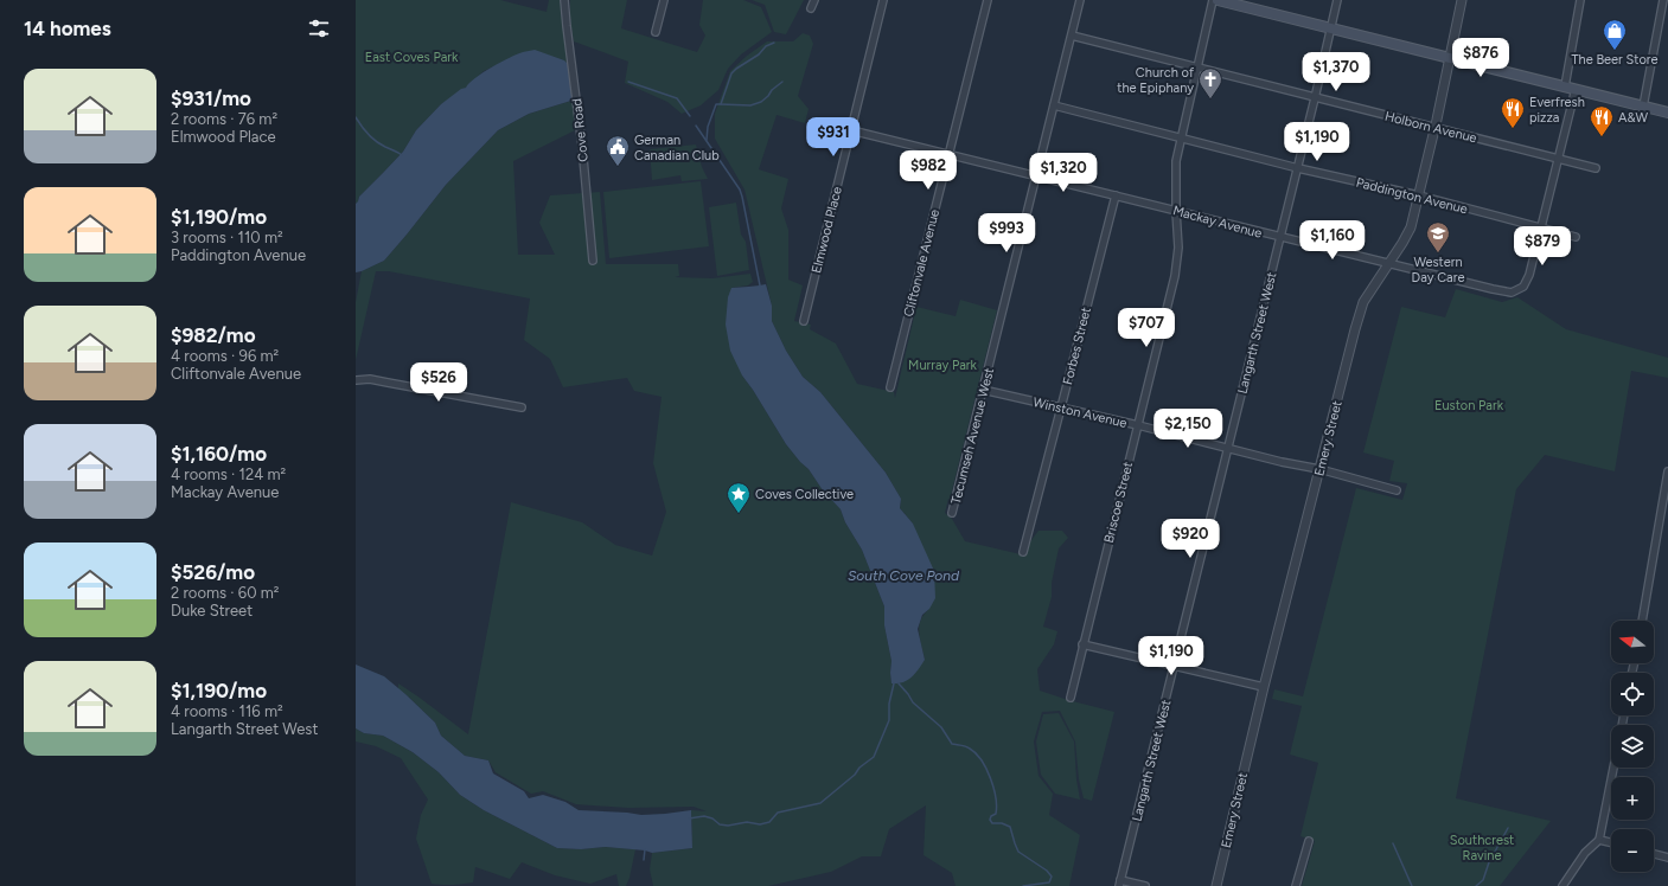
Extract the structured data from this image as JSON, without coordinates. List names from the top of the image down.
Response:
{
  "streets": {
    "street": [
      "Holborn Avenue",
      "Cove Road",
      "Paddington Avenue",
      "Mackay Avenue",
      "Elmwood Place",
      "Cliftonvale Avenue",
      "Langarth Street West",
      "Forbes Street",
      "Winston Avenue",
      "Tecumseh Avenue West",
      "Emery Street",
      "Briscoe Street"
    ]
  },
  "crossings": [
    ["Holborn Avenue", "Mackay Avenue"],
    ["Holborn Avenue", "Langarth Street West"],
    ["Holborn Avenue", "Tecumseh Avenue West"],
    ["Holborn Avenue", "Emery Street"],
    ["Holborn Avenue", "Briscoe Street"],
    ["Paddington Avenue", "Mackay Avenue"],
    ["Paddington Avenue", "Langarth Street West"],
    ["Paddington Avenue", "Tecumseh Avenue West"],
    ["Paddington Avenue", "Emery Street"],
    ["Paddington Avenue", "Briscoe Street"],
    ["Mackay Avenue", "Elmwood Place"],
    ["Mackay Avenue", "Cliftonvale Avenue"],
    ["Mackay Avenue", "Langarth Street West"],
    ["Mackay Avenue", "Forbes Street"],
    ["Mackay Avenue", "Tecumseh Avenue West"],
    ["Mackay Avenue", "Emery Street"],
    ["Mackay Avenue", "Briscoe Street"],
    ["Langarth Street West", "Winston Avenue"],
    ["Forbes Street", "Winston Avenue"],
    ["Winston Avenue", "Tecumseh Avenue West"],
    ["Winston Avenue", "Emery Street"],
    ["Winston Avenue", "Briscoe Street"]
  ],
  "water": ["South Cove Pond"],
  "parks": [
    "East Coves Park",
    "Murray Park",
    "Euston Park",
    "Southcrest Ravine"
  ],
  "places": {
    "shop": ["The Beer Store"],
    "church": ["Church of the Epiphany"],
    "restaurant": ["Everfresh pizza", "A&W"],
    "public building": ["German Canadian Club"],
    "school or university": ["Western Day Care"],
    "place": ["Coves Collective"]
  },
  "north": "left",
  "page": {
    "heading": "14 homes",
    "price": [
      "$876",
      "$1,370",
      "$931",
      "$1,190",
      "$982",
      "$1,320",
      "$993",
      "$1,160",
      "$879",
      "$707",
      "$526",
      "$2,150",
      "$920",
      "$1,190"
    ],
    "list": [
      {
        "name": "$931/mo",
        "note": "2 rooms · 76 m² · Elmwood Place"
      },
      {
        "name": "$1,190/mo",
        "note": "3 rooms · 110 m² · Paddington Avenue"
      },
      {
        "name": "$982/mo",
        "note": "4 rooms · 96 m² · Cliftonvale Avenue"
      },
      {
        "name": "$1,160/mo",
        "note": "4 rooms · 124 m² · Mackay Avenue"
      },
      {
        "name": "$526/mo",
        "note": "2 rooms · 60 m² · Duke Street"
      },
      {
        "name": "$1,190/mo",
        "note": "4 rooms · 116 m² · Langarth Street West"
      }
    ],
    "map_buttons": ["+", "−"]
  }
}
